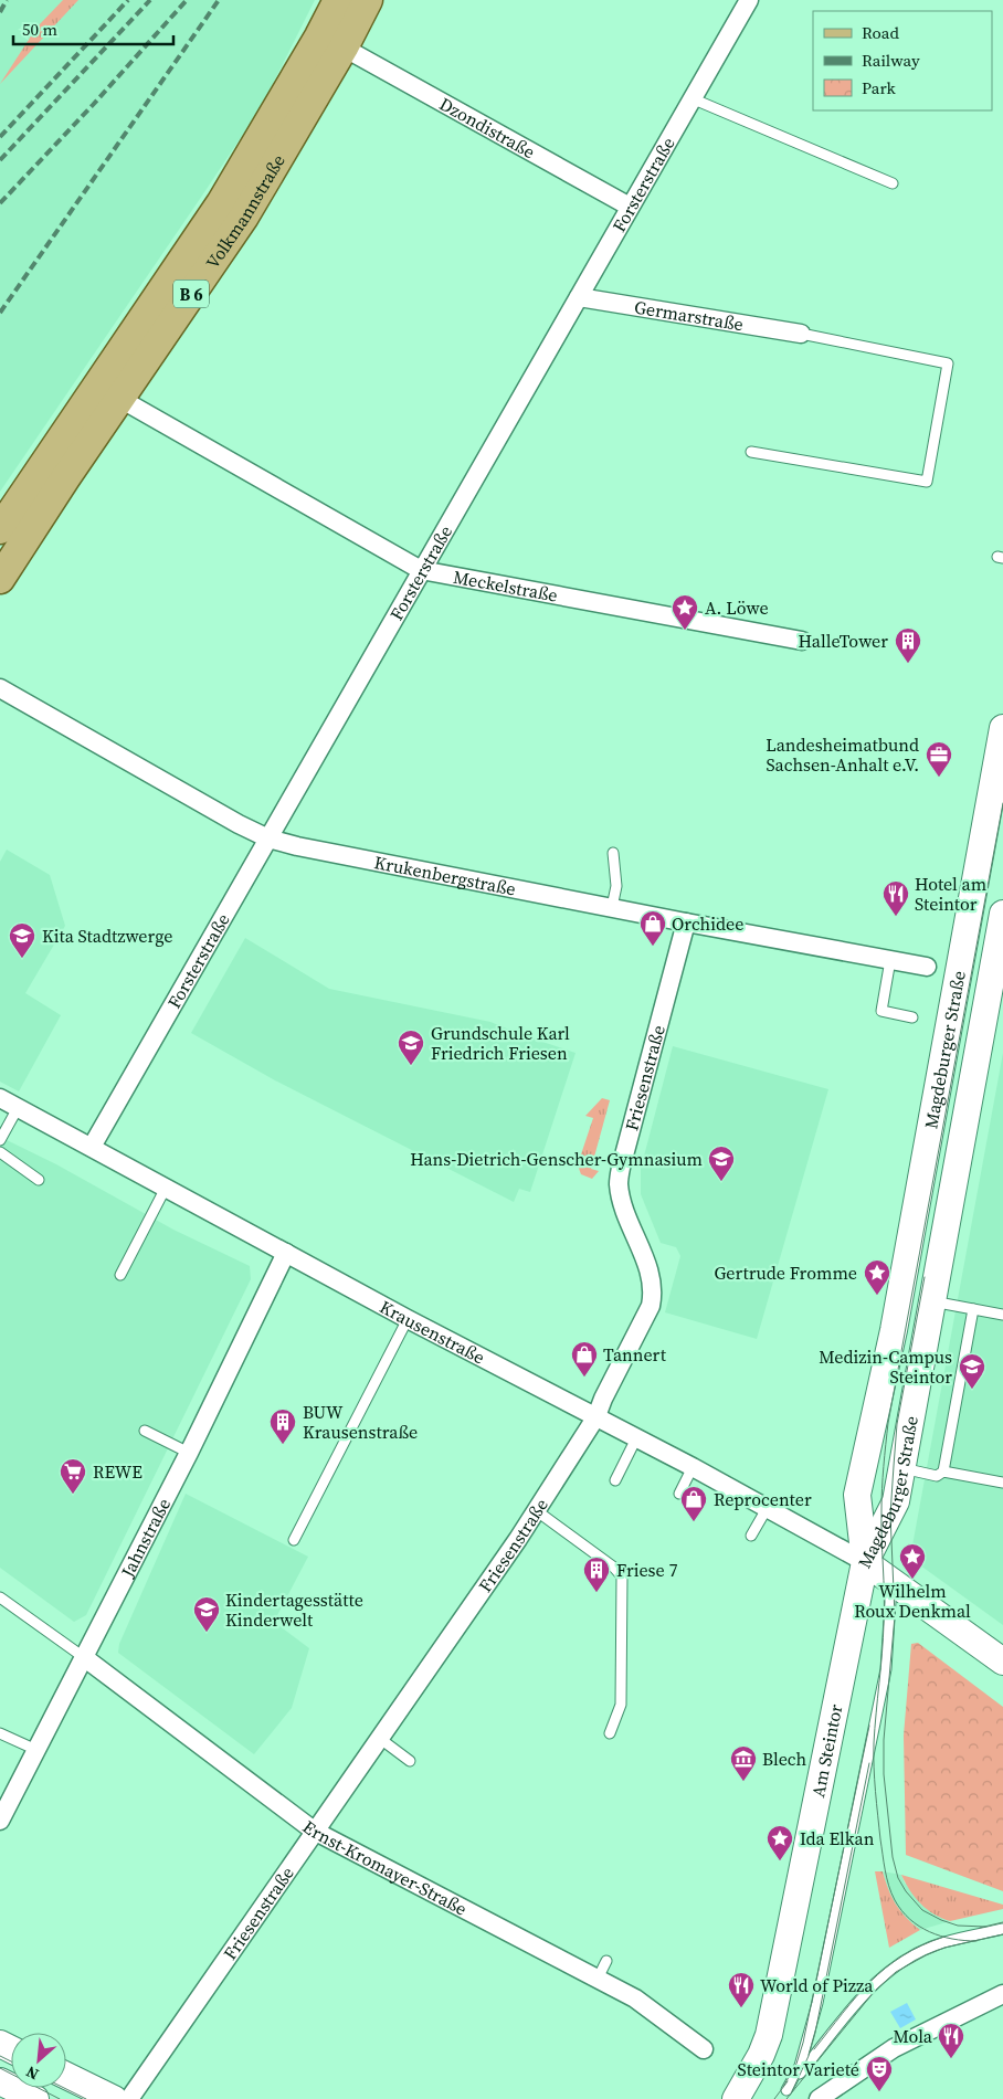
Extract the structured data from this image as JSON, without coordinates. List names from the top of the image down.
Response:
{
  "streets": {
    "main road": ["Volkmannstraße", "B 6"],
    "street": [
      "Dzondistraße",
      "Forsterstraße",
      "Germarstraße",
      "Meckelstraße",
      "Krukenbergstraße",
      "Magdeburger Straße",
      "Friesenstraße",
      "Krausenstraße",
      "Jahnstraße",
      "Am Steintor",
      "Ernst-Kromayer-Straße"
    ]
  },
  "crossings": [
    ["Dzondistraße", "Forsterstraße"],
    ["Dzondistraße", "Volkmannstraße"],
    ["Forsterstraße", "Germarstraße"],
    ["Forsterstraße", "Meckelstraße"],
    ["Forsterstraße", "Krukenbergstraße"],
    ["Forsterstraße", "Krausenstraße"],
    ["Volkmannstraße", "Meckelstraße"],
    ["Krukenbergstraße", "Friesenstraße"],
    ["Magdeburger Straße", "Krausenstraße"],
    ["Magdeburger Straße", "Am Steintor"],
    ["Friesenstraße", "Krausenstraße"],
    ["Friesenstraße", "Ernst-Kromayer-Straße"],
    ["Krausenstraße", "Jahnstraße"],
    ["Krausenstraße", "Am Steintor"],
    ["Jahnstraße", "Ernst-Kromayer-Straße"]
  ],
  "places": {
    "place": [
      "A. Löwe",
      "Gertrude Fromme",
      "Wilhelm Roux Denkmal",
      "Ida Elkan"
    ],
    "building": ["HalleTower", "BUW Krausenstraße", "Friese 7"],
    "office": ["Landesheimatbund Sachsen-Anhalt e.V."],
    "restaurant": ["Hotel am Steintor", "World of Pizza", "Mola"],
    "shop": ["Orchidee", "Tannert", "Reprocenter"],
    "school or university": [
      "Kita Stadtzwerge",
      "Grundschule Karl Friedrich Friesen",
      "Hans-Dietrich-Genscher-Gymnasium",
      "Medizin-Campus Steintor",
      "Kindertagesstätte Kinderwelt"
    ],
    "supermarket": ["REWE"],
    "museum": ["Blech"],
    "theatre": ["Steintor Varieté"]
  },
  "legend": ["Road", "Railway", "Park"],
  "scale_bar": "50 m",
  "north": "bottom left"
}
